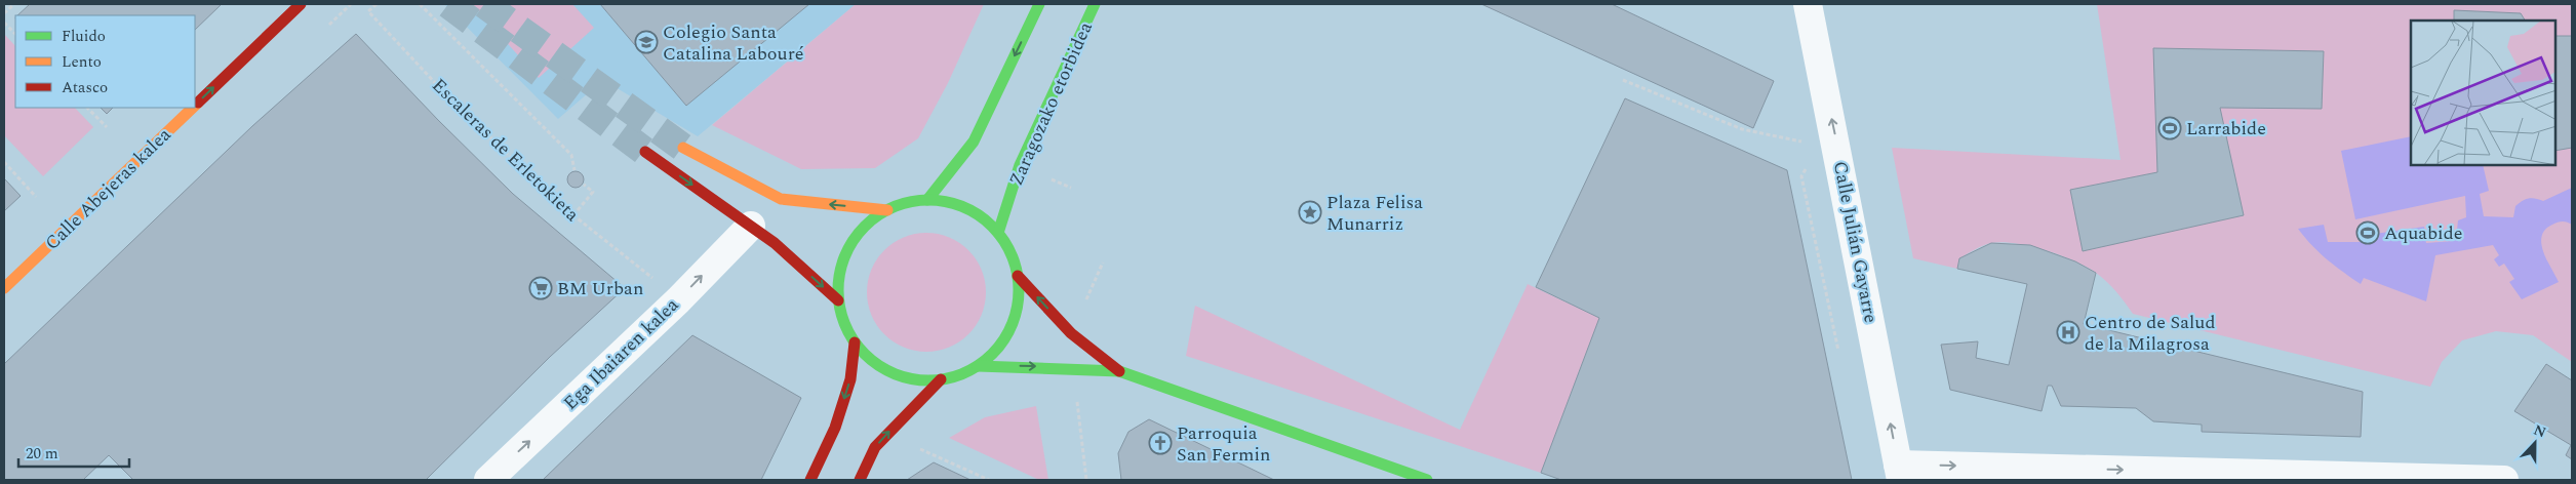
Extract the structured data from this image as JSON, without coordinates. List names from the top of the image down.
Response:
{
  "streets": {
    "main road": ["Zaragozako etorbidea", "Calle Abejeras kalea"],
    "street": ["Calle Julián Gayarre", "Ega Ibaiaren kalea"],
    "path": ["Escaleras de Erletokieta"]
  },
  "one_way": ["Calle Abejeras kalea", "Calle Julián Gayarre", "Ega Ibaiaren kalea"],
  "places": {
    "school or university": ["Colegio Santa Catalina Labouré"],
    "sports": ["Larrabide", "Aquabide"],
    "place": ["Plaza Felisa Munarriz"],
    "supermarket": ["BM Urban"],
    "hospital": ["Centro de Salud de la Milagrosa"],
    "church": ["Parroquia San Fermin"]
  },
  "legend": ["Fluido", "Lento", "Atasco"],
  "scale_bar": "20 m",
  "north": "top"
}
